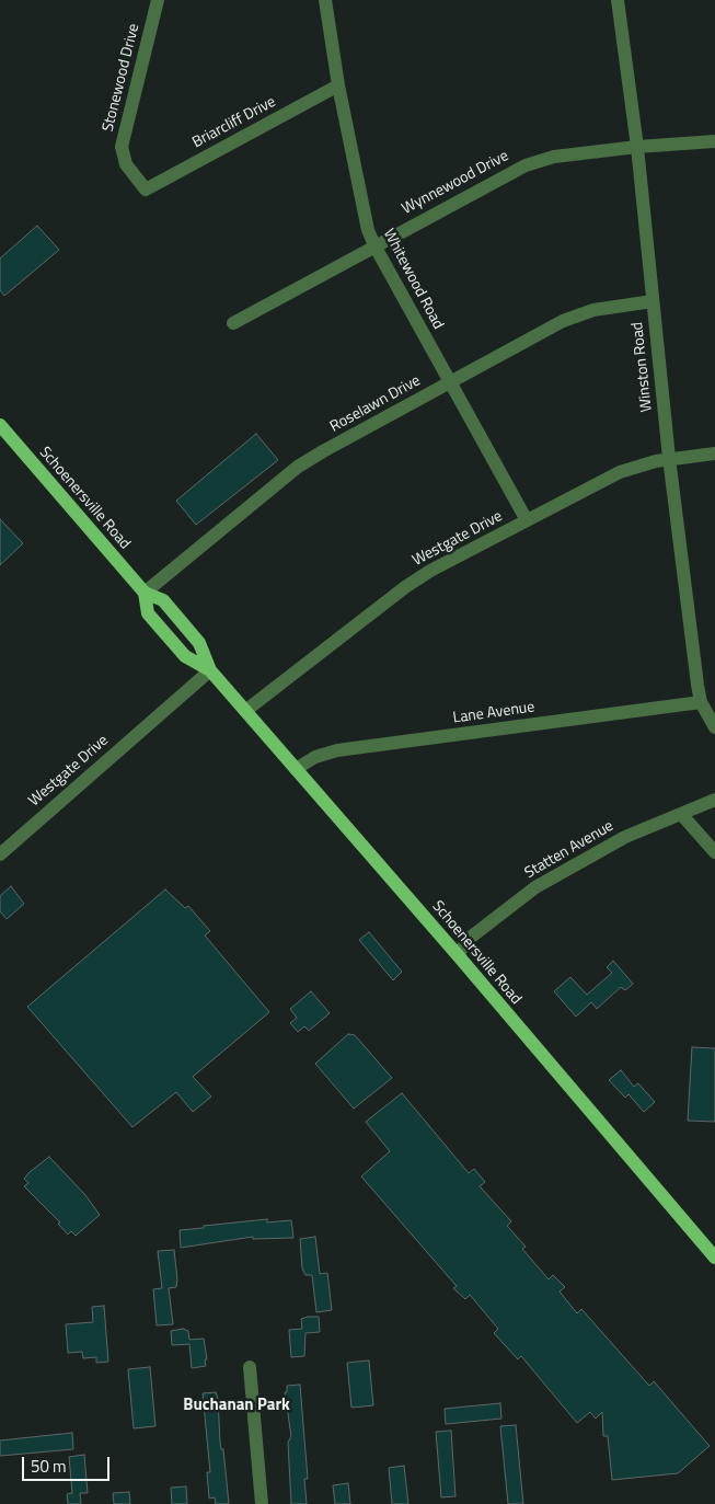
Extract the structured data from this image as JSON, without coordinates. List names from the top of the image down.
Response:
{
  "streets": {
    "main road": ["Schoenersville Road"],
    "street": [
      "Stonewood Drive",
      "Briarcliff Drive",
      "Wynnewood Drive",
      "Whitewood Road",
      "Winston Road",
      "Roselawn Drive",
      "Westgate Drive",
      "Lane Avenue",
      "Statten Avenue"
    ]
  },
  "crossings": [
    ["Stonewood Drive", "Briarcliff Drive"],
    ["Briarcliff Drive", "Whitewood Road"],
    ["Wynnewood Drive", "Whitewood Road"],
    ["Wynnewood Drive", "Winston Road"],
    ["Whitewood Road", "Roselawn Drive"],
    ["Whitewood Road", "Westgate Drive"],
    ["Winston Road", "Roselawn Drive"],
    ["Winston Road", "Westgate Drive"],
    ["Winston Road", "Lane Avenue"],
    ["Roselawn Drive", "Schoenersville Road"],
    ["Schoenersville Road", "Westgate Drive"],
    ["Schoenersville Road", "Lane Avenue"],
    ["Schoenersville Road", "Statten Avenue"]
  ],
  "districts": ["Buchanan Park"],
  "scale_bar": "50 m"
}
